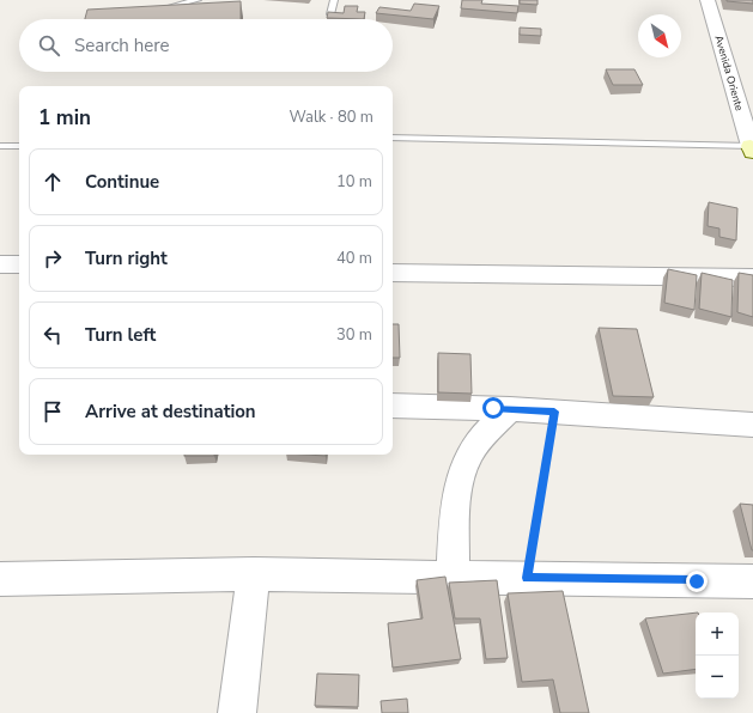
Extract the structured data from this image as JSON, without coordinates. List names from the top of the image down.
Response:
{
  "streets": {
    "street": ["Avenida Oriente"]
  },
  "north": "bottom right",
  "page": {
    "search": "Search here",
    "heading": ["1 min", "Walk · 80 m"],
    "list": [
      ["Continue", "10 m"],
      ["Turn right", "40 m"],
      ["Turn left", "30 m"],
      "Arrive at destination"
    ],
    "map_buttons": ["+", "−"]
  }
}
